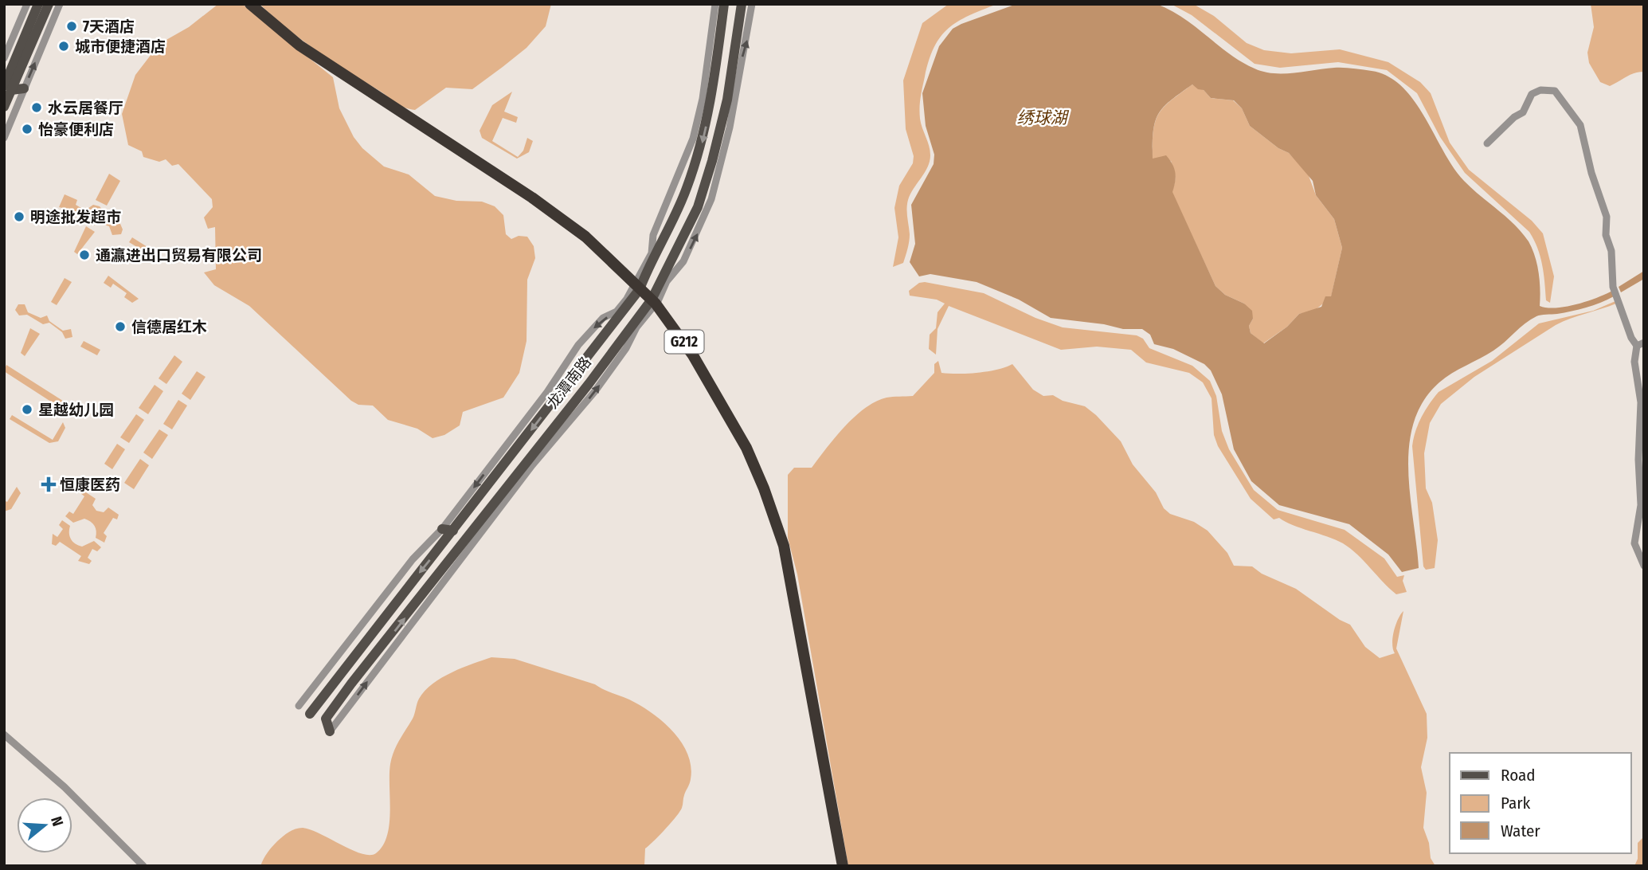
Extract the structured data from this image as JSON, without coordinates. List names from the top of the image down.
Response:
{
  "streets": {
    "highway": ["G212"],
    "main road": ["龙潭南路"]
  },
  "crossings": [
    ["G212", "龙潭南路"]
  ],
  "water": ["绣球湖"],
  "places": {
    "other": [
      "7天酒店",
      "城市便捷酒店",
      "水云居餐厅",
      "怡豪便利店",
      "明途批发超市",
      "通瀛进出口贸易有限公司",
      "信德居红木",
      "星越幼儿园"
    ],
    "health": ["恒康医药"]
  },
  "legend": ["Road", "Park", "Water"],
  "north": "right"
}
